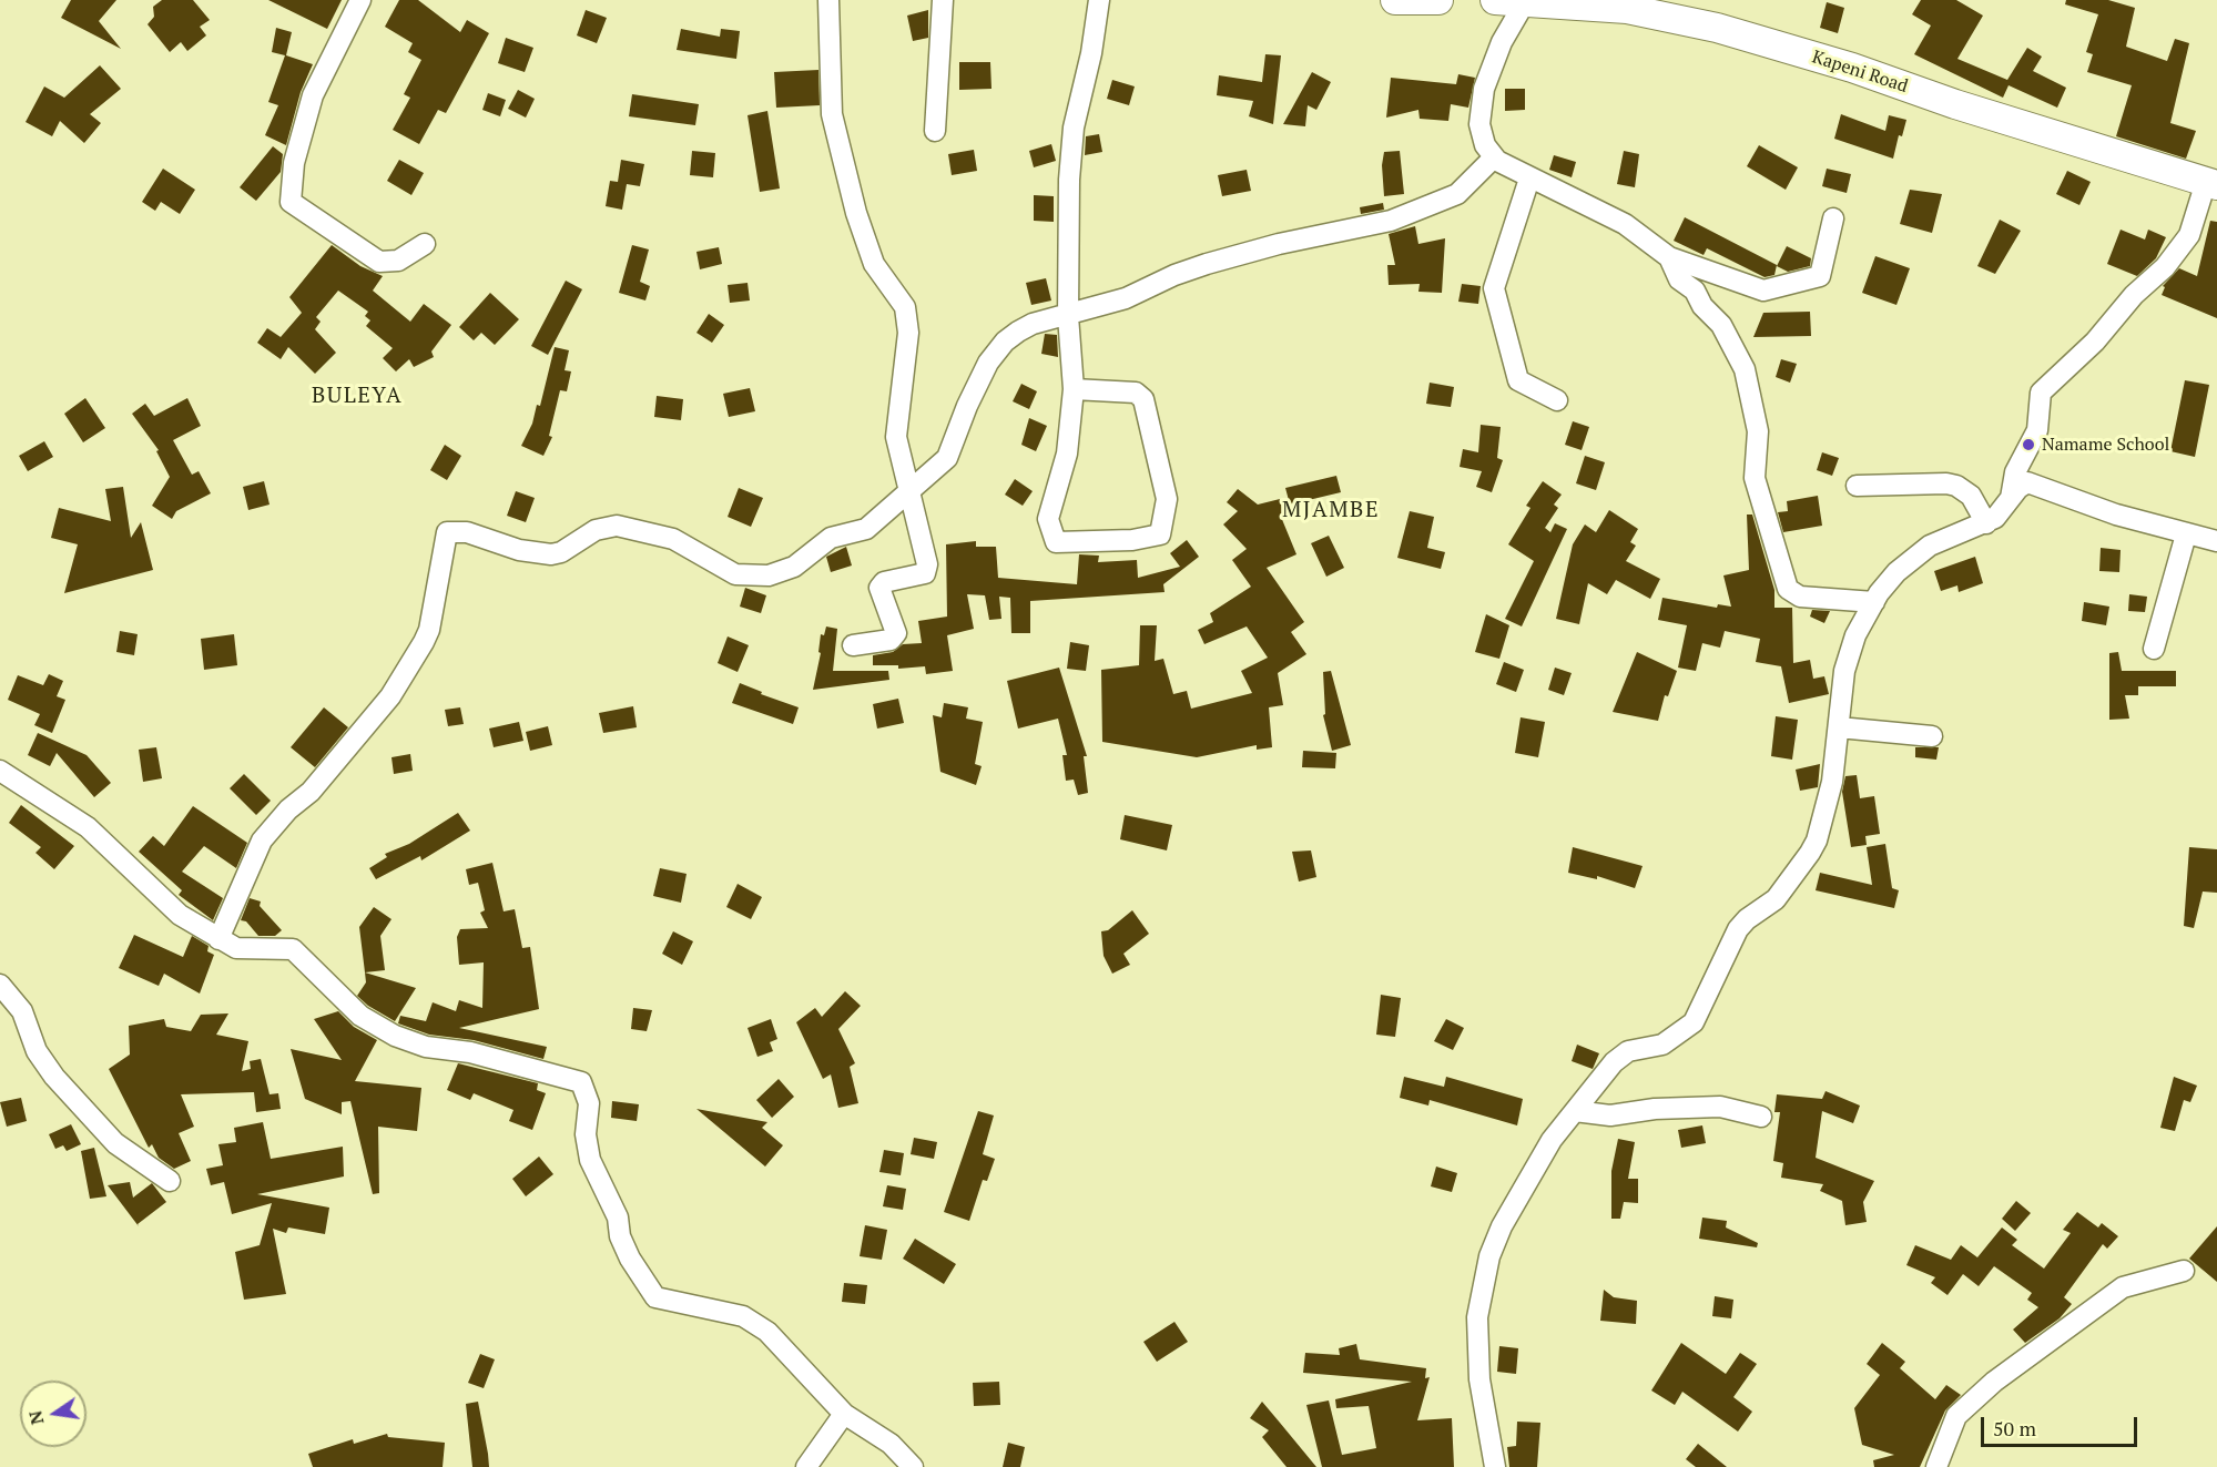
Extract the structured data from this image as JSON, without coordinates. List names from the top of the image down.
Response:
{
  "streets": {
    "main road": ["Kapeni Road"]
  },
  "districts": ["BULEYA", "MJAMBE"],
  "places": ["Namame School"],
  "scale_bar": "50 m",
  "north": "left"
}
